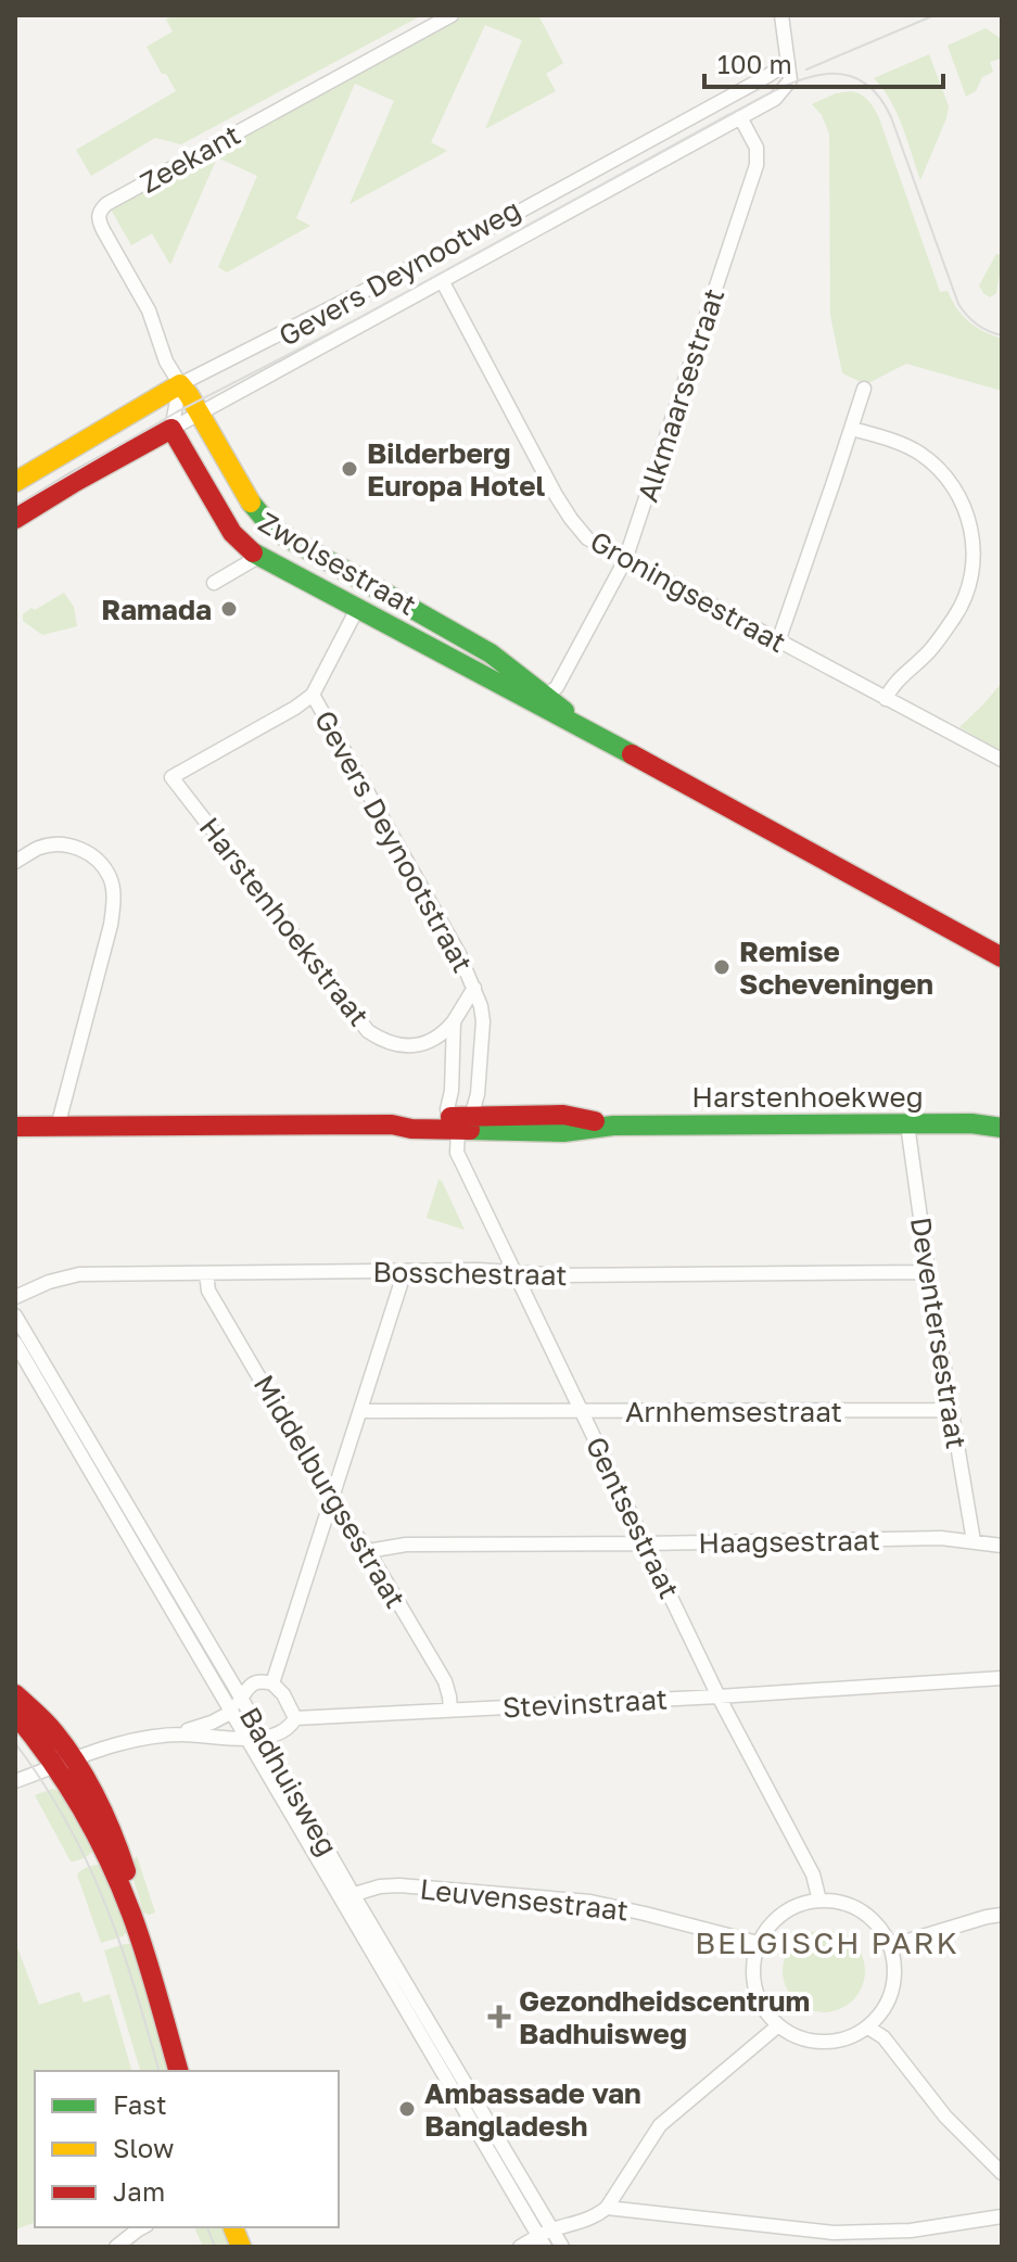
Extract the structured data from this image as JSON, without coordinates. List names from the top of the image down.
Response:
{
  "streets": {
    "main road": ["Gevers Deynootweg", "Zwolsestraat", "Harstenhoekweg"],
    "street": [
      "Zeekant",
      "Alkmaarsestraat",
      "Groningsestraat",
      "Gevers Deynootstraat",
      "Harstenhoekstraat",
      "Bosschestraat",
      "Deventersestraat",
      "Arnhemsestraat",
      "Middelburgsestraat",
      "Gentsestraat",
      "Haagsestraat",
      "Stevinstraat",
      "Badhuisweg",
      "Leuvensestraat"
    ]
  },
  "crossings": [
    ["Zeekant", "Gevers Deynootweg"],
    ["Zeekant", "Zwolsestraat"],
    ["Gevers Deynootweg", "Alkmaarsestraat"],
    ["Gevers Deynootweg", "Zwolsestraat"],
    ["Gevers Deynootweg", "Groningsestraat"],
    ["Alkmaarsestraat", "Zwolsestraat"],
    ["Alkmaarsestraat", "Groningsestraat"],
    ["Gevers Deynootstraat", "Harstenhoekstraat"],
    ["Gevers Deynootstraat", "Harstenhoekweg"],
    ["Gevers Deynootstraat", "Gentsestraat"],
    ["Harstenhoekweg", "Deventersestraat"],
    ["Harstenhoekweg", "Gentsestraat"],
    ["Bosschestraat", "Deventersestraat"],
    ["Bosschestraat", "Middelburgsestraat"],
    ["Bosschestraat", "Gentsestraat"],
    ["Deventersestraat", "Arnhemsestraat"],
    ["Deventersestraat", "Haagsestraat"],
    ["Arnhemsestraat", "Gentsestraat"],
    ["Middelburgsestraat", "Haagsestraat"],
    ["Middelburgsestraat", "Stevinstraat"],
    ["Gentsestraat", "Haagsestraat"],
    ["Gentsestraat", "Stevinstraat"],
    ["Gentsestraat", "Leuvensestraat"],
    ["Stevinstraat", "Badhuisweg"],
    ["Badhuisweg", "Leuvensestraat"]
  ],
  "districts": ["BELGISCH PARK"],
  "places": {
    "other": [
      "Bilderberg Europa Hotel",
      "Ramada",
      "Remise Scheveningen",
      "Ambassade van Bangladesh"
    ],
    "health": ["Gezondheidscentrum Badhuisweg"]
  },
  "legend": ["Fast", "Slow", "Jam"],
  "scale_bar": "100 m"
}
